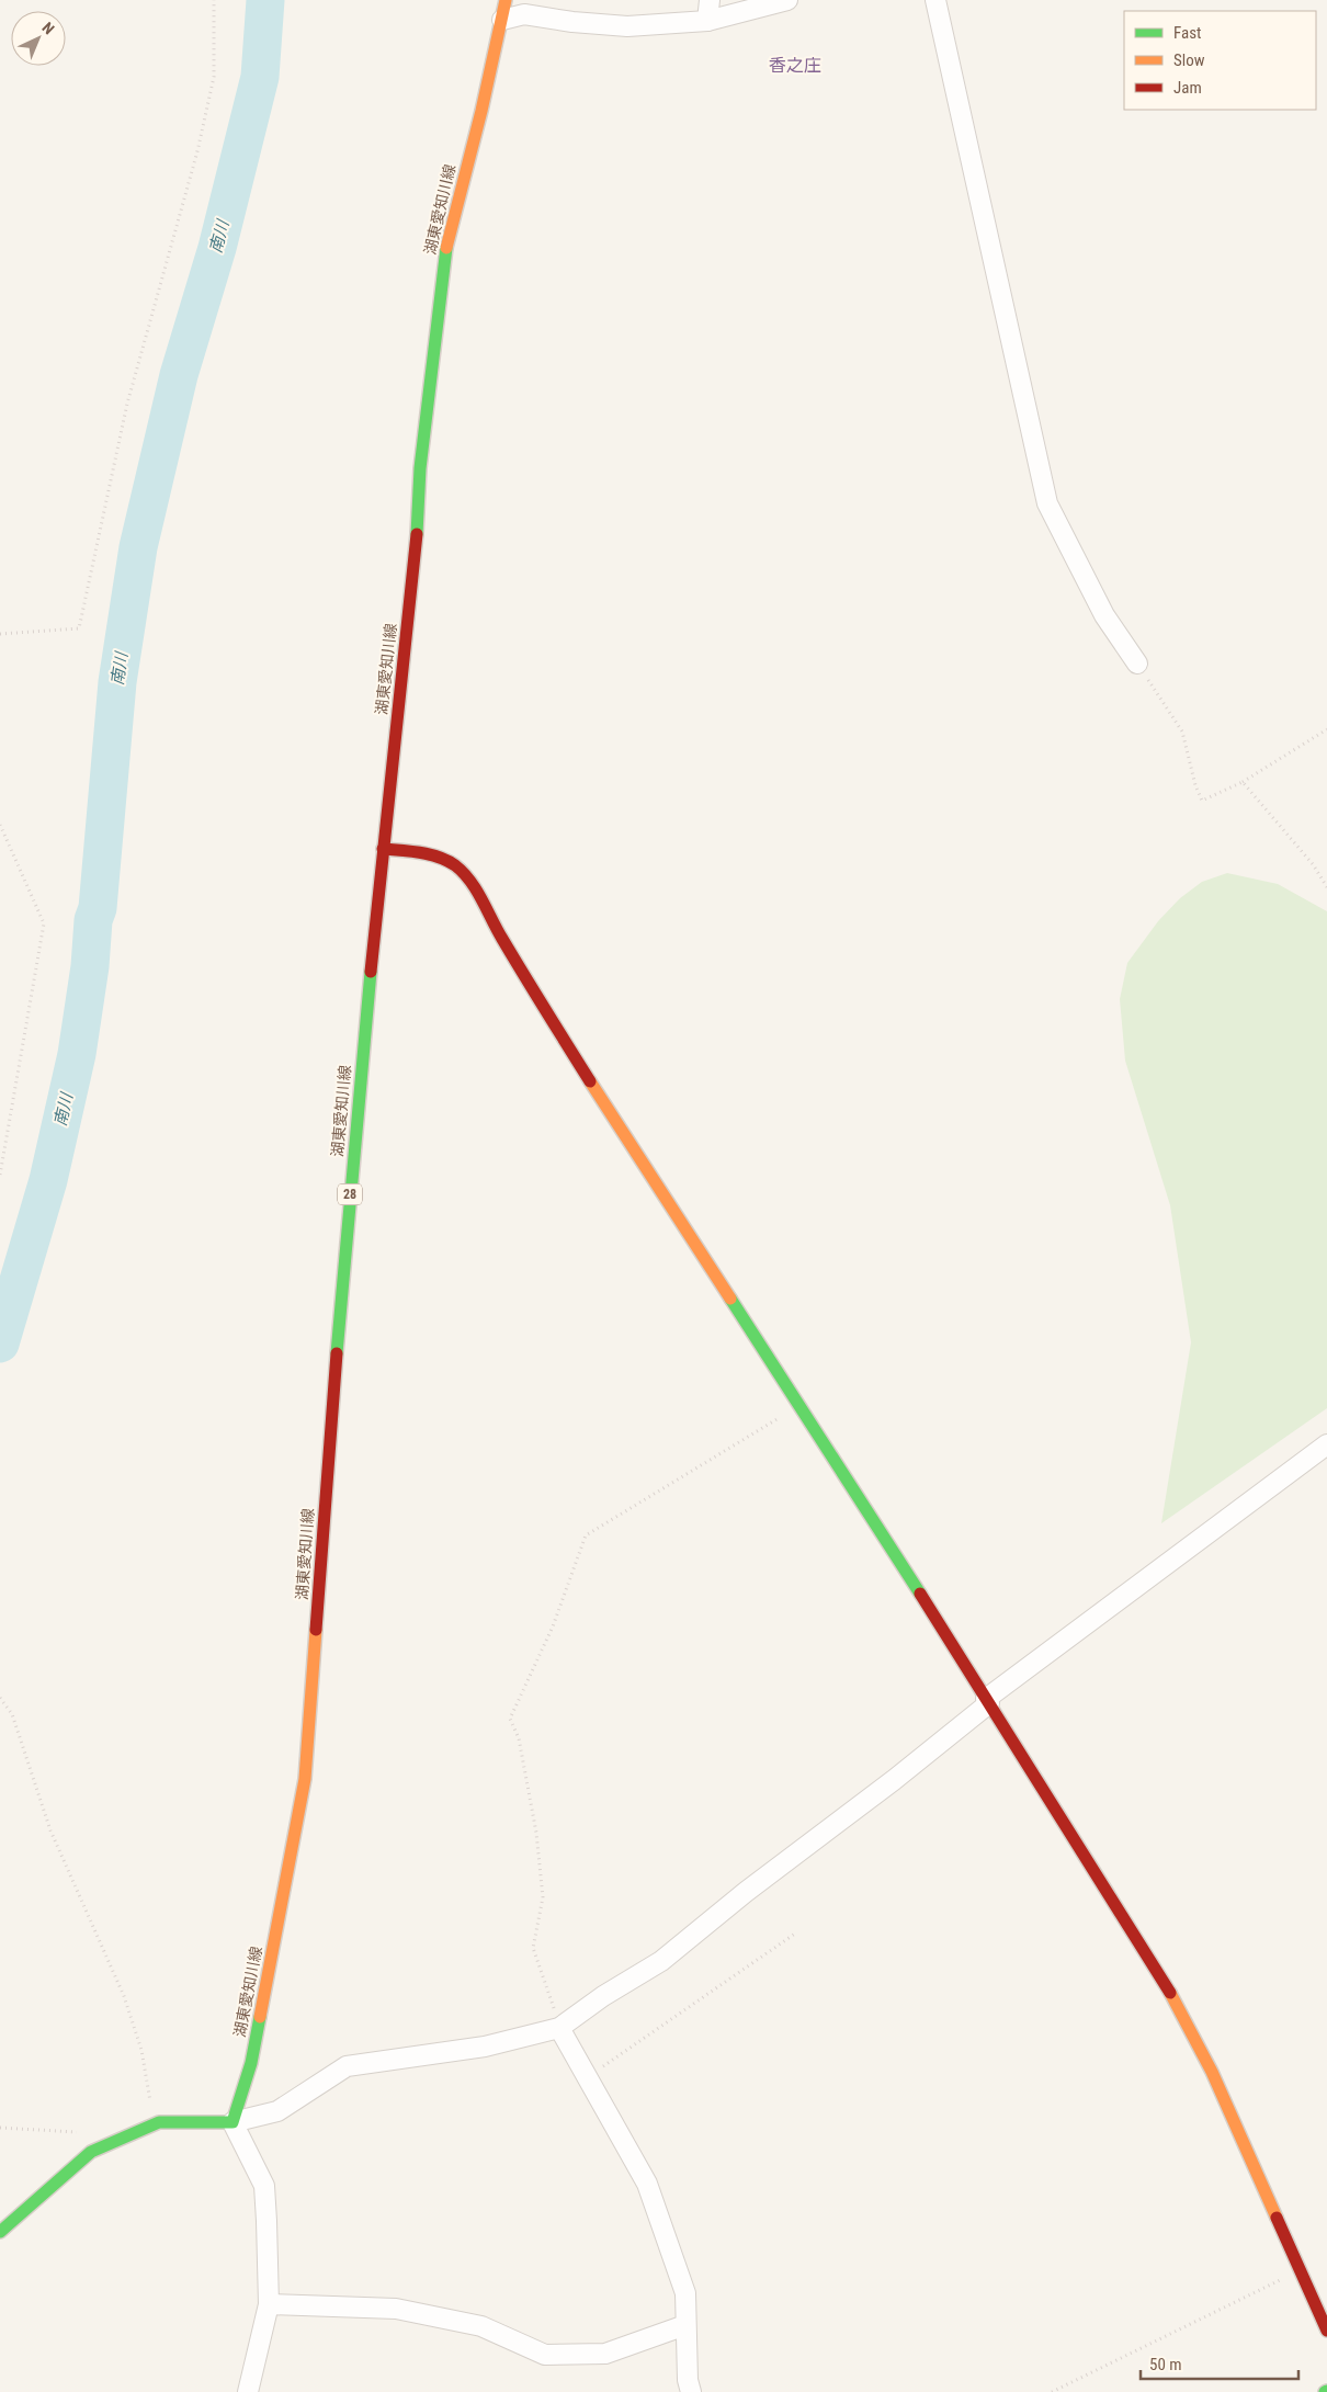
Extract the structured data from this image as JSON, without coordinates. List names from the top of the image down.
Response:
{
  "streets": {
    "main road": ["湖東愛知川線", "28"]
  },
  "districts": ["香之庄"],
  "water": ["南川"],
  "legend": ["Fast", "Slow", "Jam"],
  "scale_bar": "50 m",
  "north": "top right"
}
